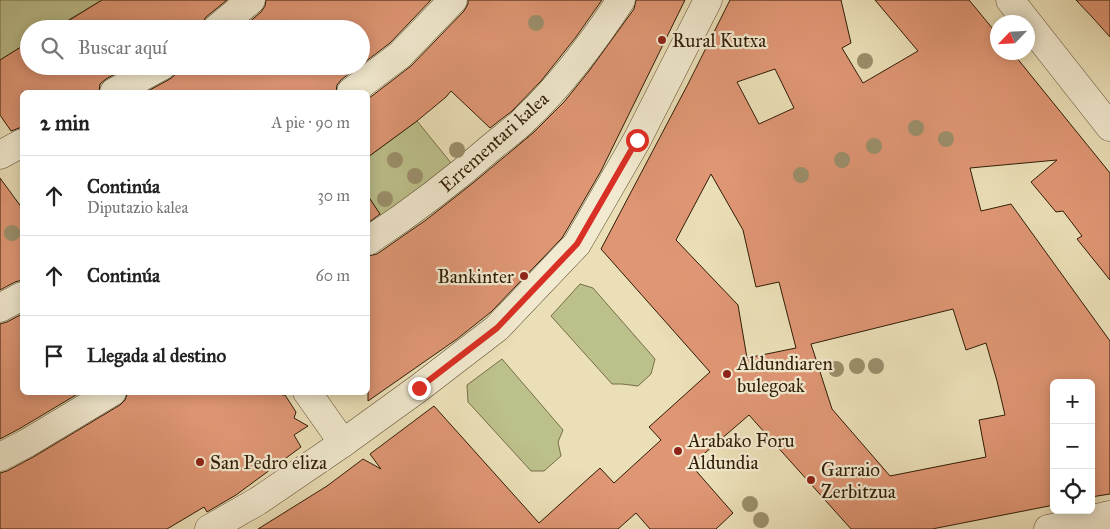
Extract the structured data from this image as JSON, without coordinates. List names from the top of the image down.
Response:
{
  "streets": {
    "street": ["Errementari kalea"]
  },
  "places": [
    "Rural Kutxa",
    "Bankinter",
    "Aldundiaren bulegoak",
    "Arabako Foru Aldundia",
    "San Pedro eliza",
    "Garraio Zerbitzua"
  ],
  "north": "bottom left",
  "page": {
    "search": "Buscar aquí",
    "heading": ["2 min", "A pie · 90 m"],
    "list": [
      ["Continúa", "Diputazio kalea", "30 m"],
      ["Continúa", "60 m"],
      "Llegada al destino"
    ],
    "map_buttons": ["+", "−"]
  }
}
